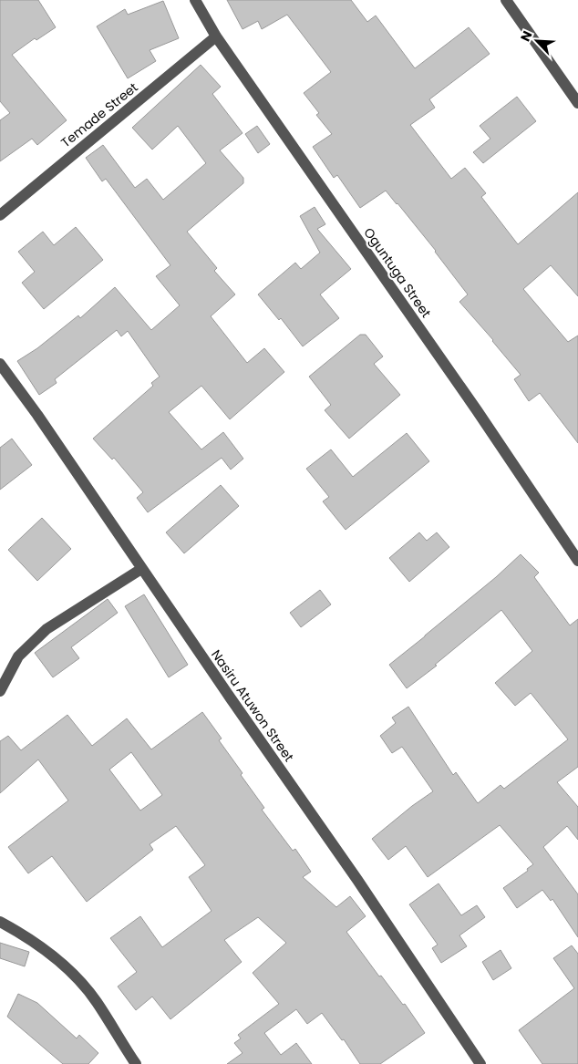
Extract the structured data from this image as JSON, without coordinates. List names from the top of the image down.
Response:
{
  "streets": {
    "street": ["Temade Street", "Oguntuga Street", "Nasiru Atuwon Street"]
  },
  "crossings": [
    ["Temade Street", "Oguntuga Street"]
  ],
  "north": "top left"
}
